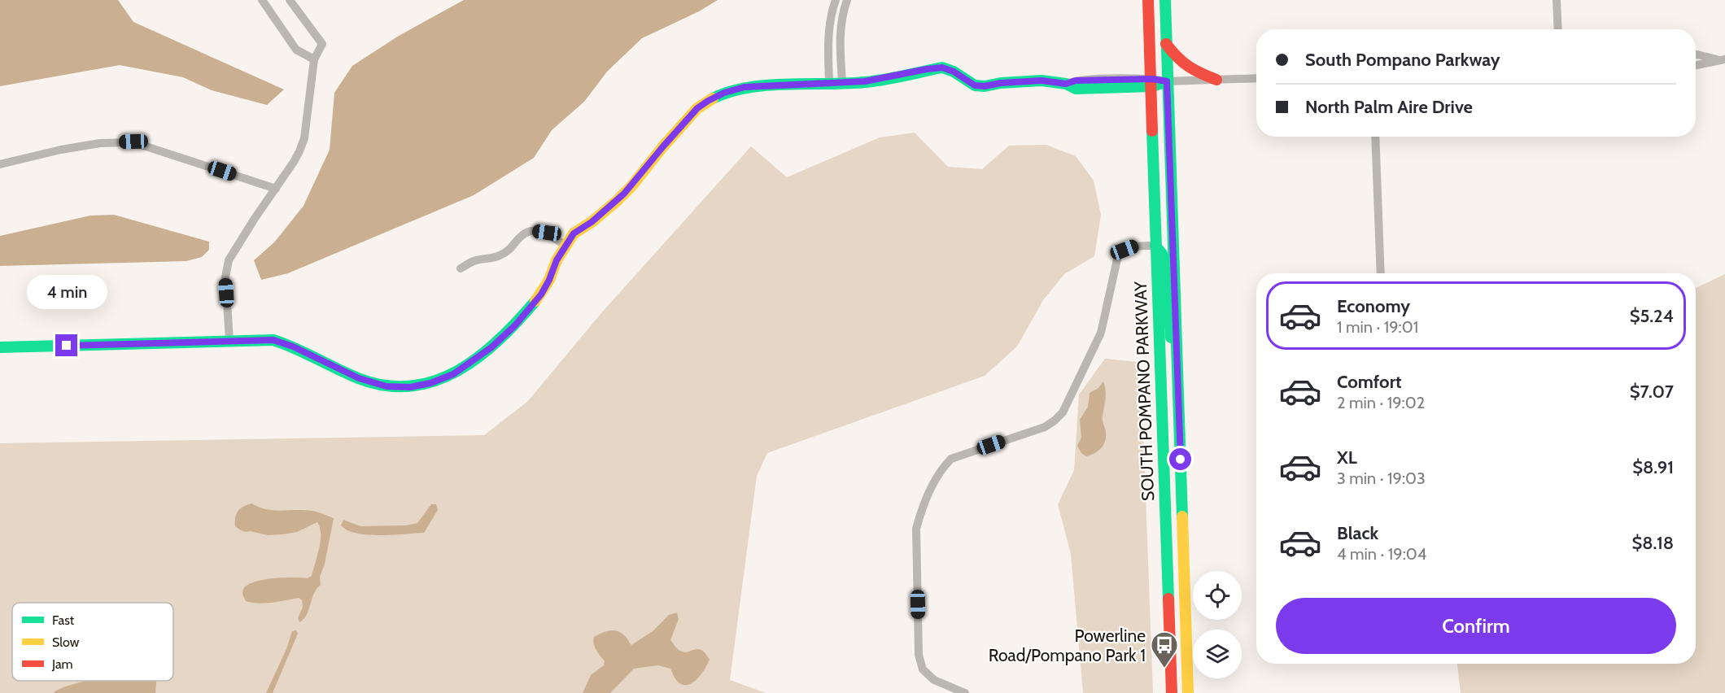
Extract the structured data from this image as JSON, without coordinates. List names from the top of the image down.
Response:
{
  "streets": {
    "main road": ["SOUTH POMPANO PARKWAY"]
  },
  "places": {
    "bus stop": ["Powerline Road/Pompano Park 1"]
  },
  "legend": ["Fast", "Slow", "Jam"],
  "page": {
    "banner": ["South Pompano Parkway", "North Palm Aire Drive"],
    "bubble": "4 min",
    "list": [
      {
        "name": "Economy",
        "note": "1 min · 19:01",
        "value": "$5.24"
      },
      {
        "name": "Comfort",
        "note": "2 min · 19:02",
        "value": "$7.07"
      },
      {
        "name": "XL",
        "note": "3 min · 19:03",
        "value": "$8.91"
      },
      {
        "name": "Black",
        "note": "4 min · 19:04",
        "value": "$8.18"
      }
    ],
    "buttons": "Confirm"
  }
}
